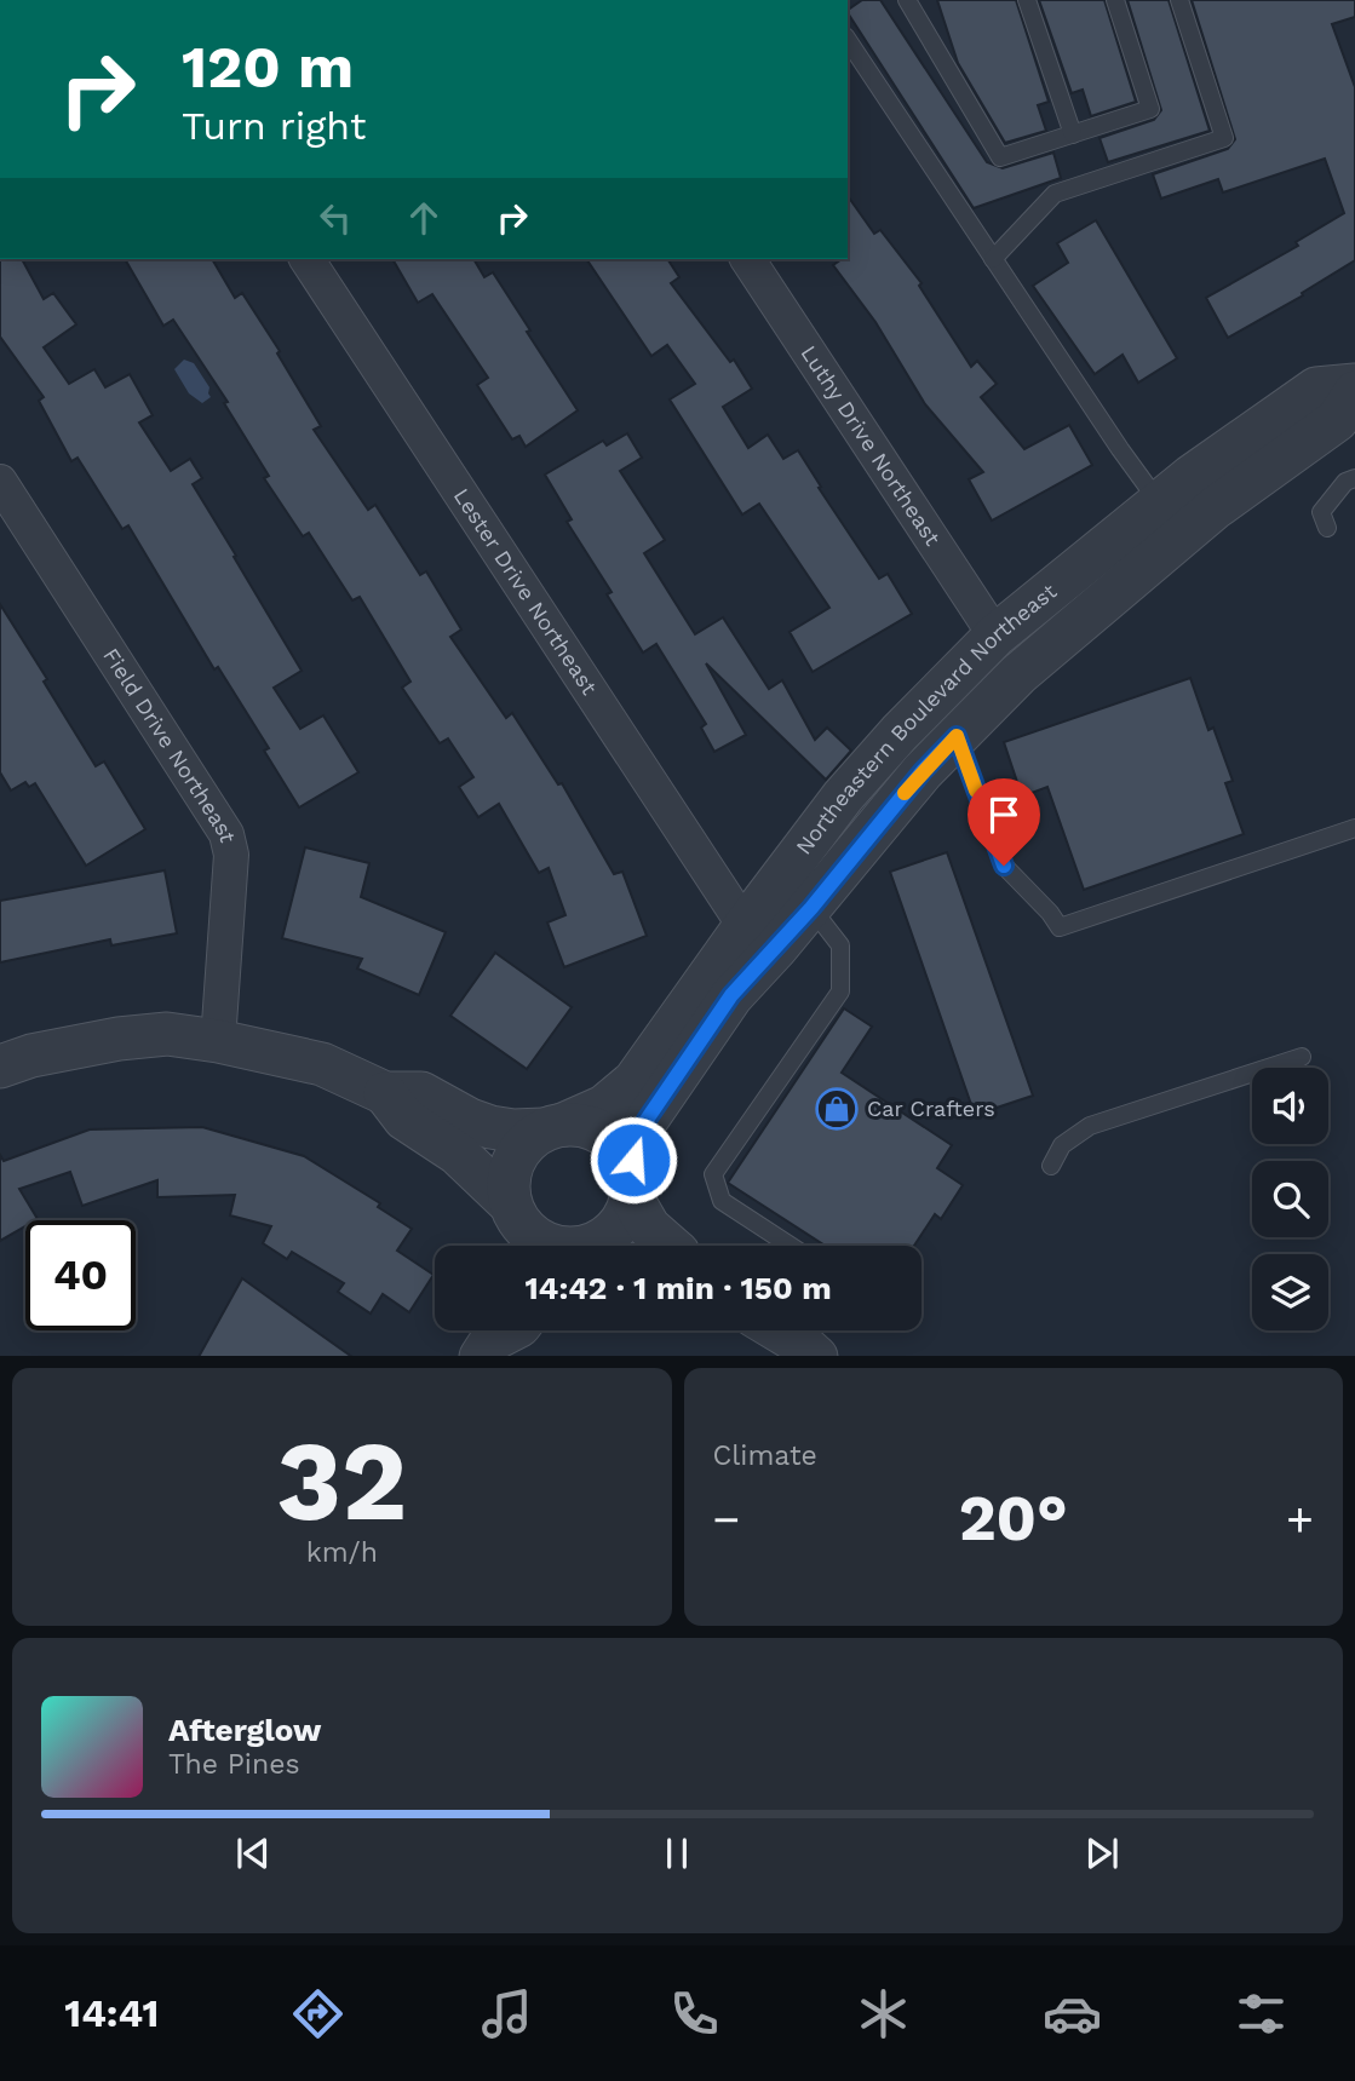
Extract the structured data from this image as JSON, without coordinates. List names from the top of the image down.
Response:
{
  "streets": {
    "street": [
      "Luthy Drive Northeast",
      "Lester Drive Northeast",
      "Northeastern Boulevard Northeast",
      "Field Drive Northeast"
    ]
  },
  "crossings": [
    ["Luthy Drive Northeast", "Northeastern Boulevard Northeast"],
    ["Lester Drive Northeast", "Northeastern Boulevard Northeast"]
  ],
  "places": {
    "shop": ["Car Crafters"]
  },
  "page": {
    "turn": ["120 m", "Turn right"],
    "limit": "40",
    "trip": "14:42 · 1 min · 150 m",
    "tile": [
      ["32", "km/h"],
      "Climate"
    ],
    "heat": ["−", "20°", "+"],
    "song": ["Afterglow", "The Pines"],
    "tabs": "14:41"
  }
}
